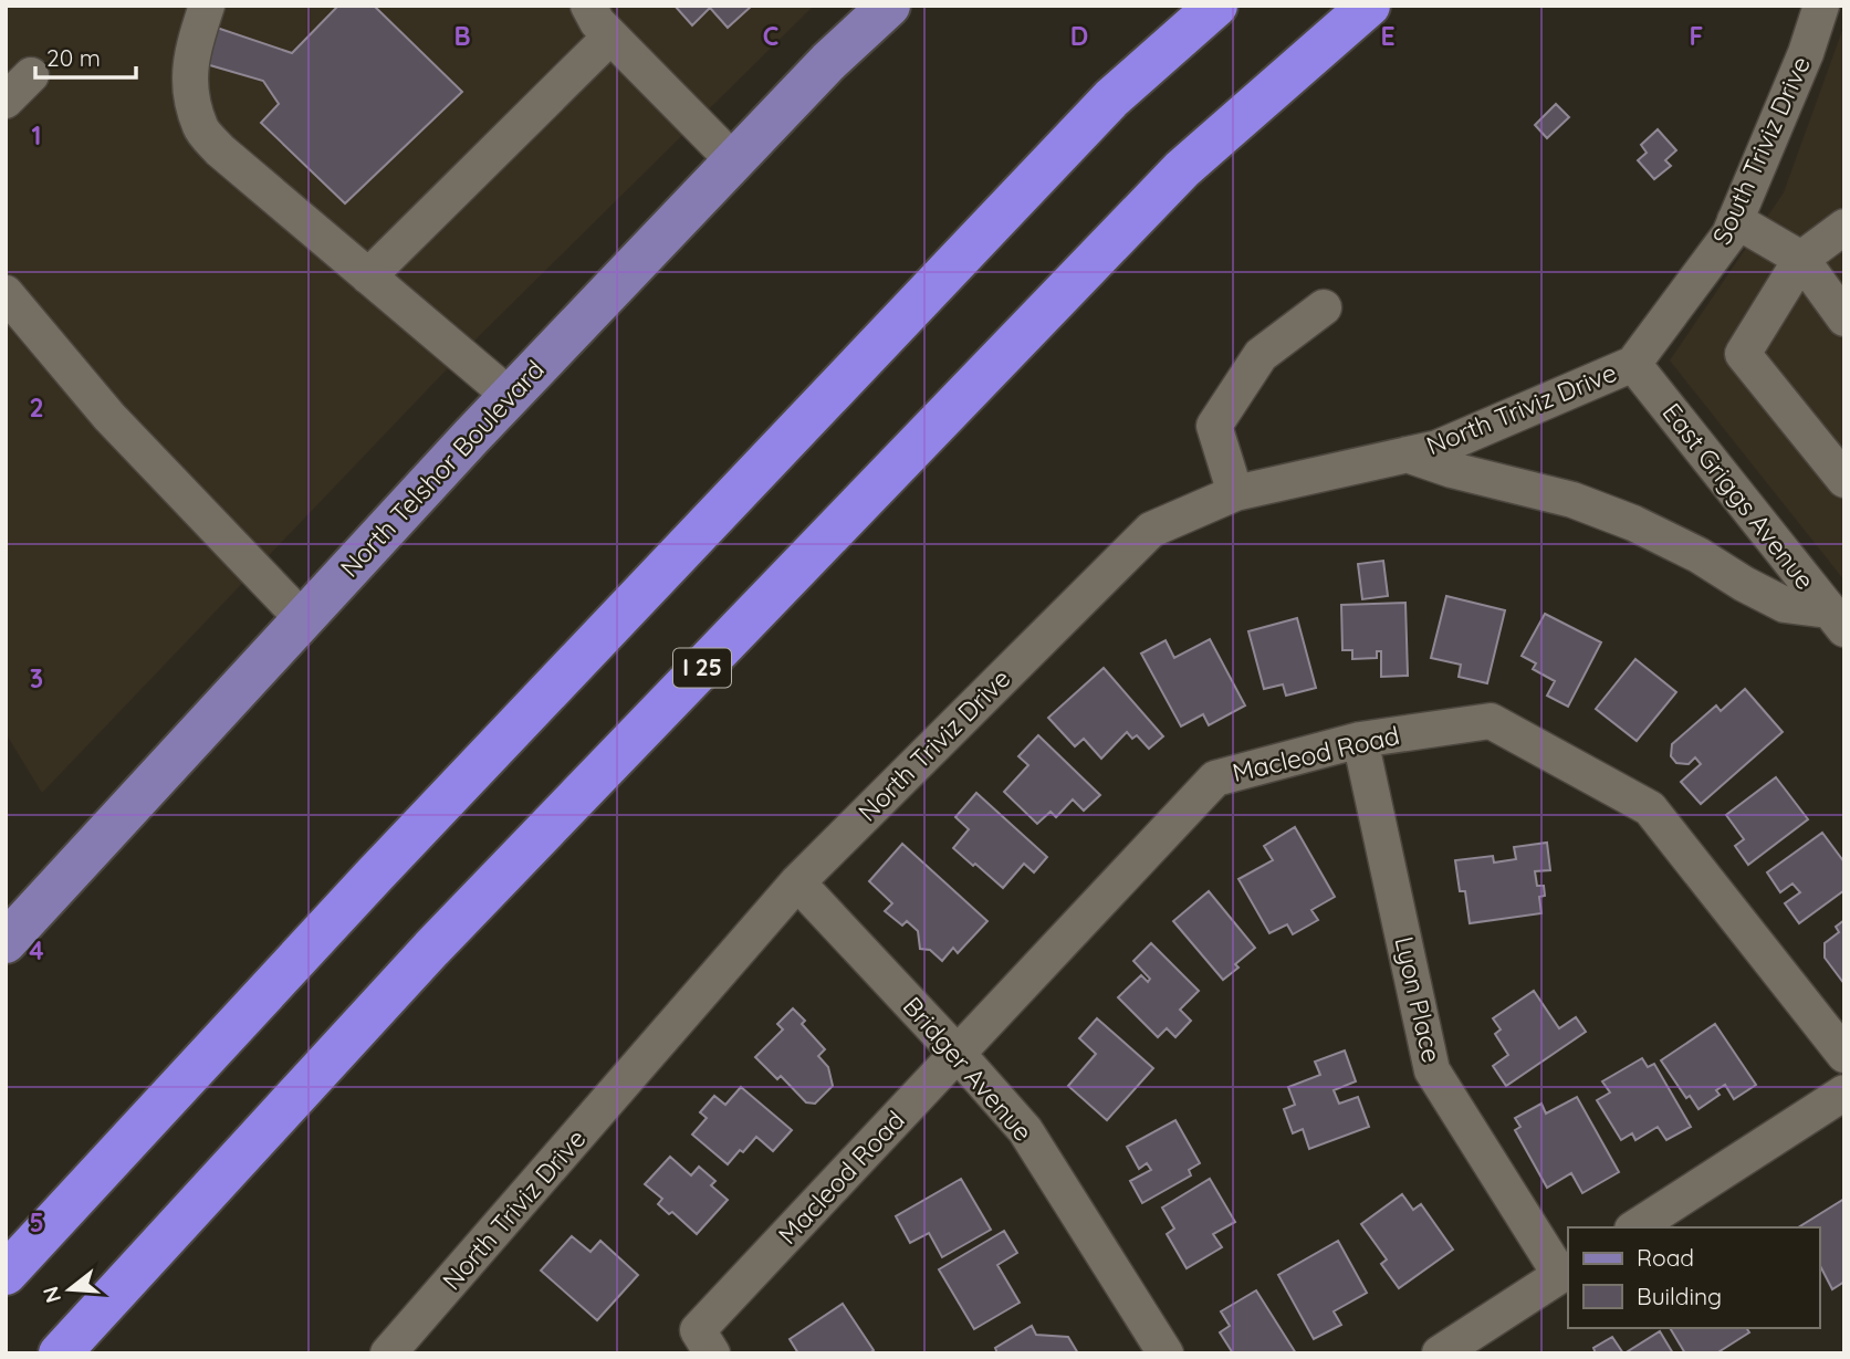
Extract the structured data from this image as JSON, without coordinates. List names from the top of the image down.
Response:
{
  "streets": {
    "highway": ["I 25"],
    "main road": ["North Telshor Boulevard"],
    "street": [
      "South Triviz Drive",
      "North Triviz Drive",
      "East Griggs Avenue",
      "Macleod Road",
      "Lyon Place",
      "Bridger Avenue"
    ]
  },
  "crossings": [
    ["South Triviz Drive", "North Triviz Drive"],
    ["South Triviz Drive", "East Griggs Avenue"],
    ["North Triviz Drive", "East Griggs Avenue"],
    ["North Triviz Drive", "Bridger Avenue"],
    ["Macleod Road", "Lyon Place"],
    ["Macleod Road", "Bridger Avenue"]
  ],
  "legend": ["Road", "Building"],
  "scale_bar": "20 m",
  "north": "left",
  "grid": {
    "columns": [
      "B",
      "C",
      "D",
      "E",
      "F"
    ],
    "rows": [
      "1",
      "2",
      "3",
      "4",
      "5"
    ]
  }
}
